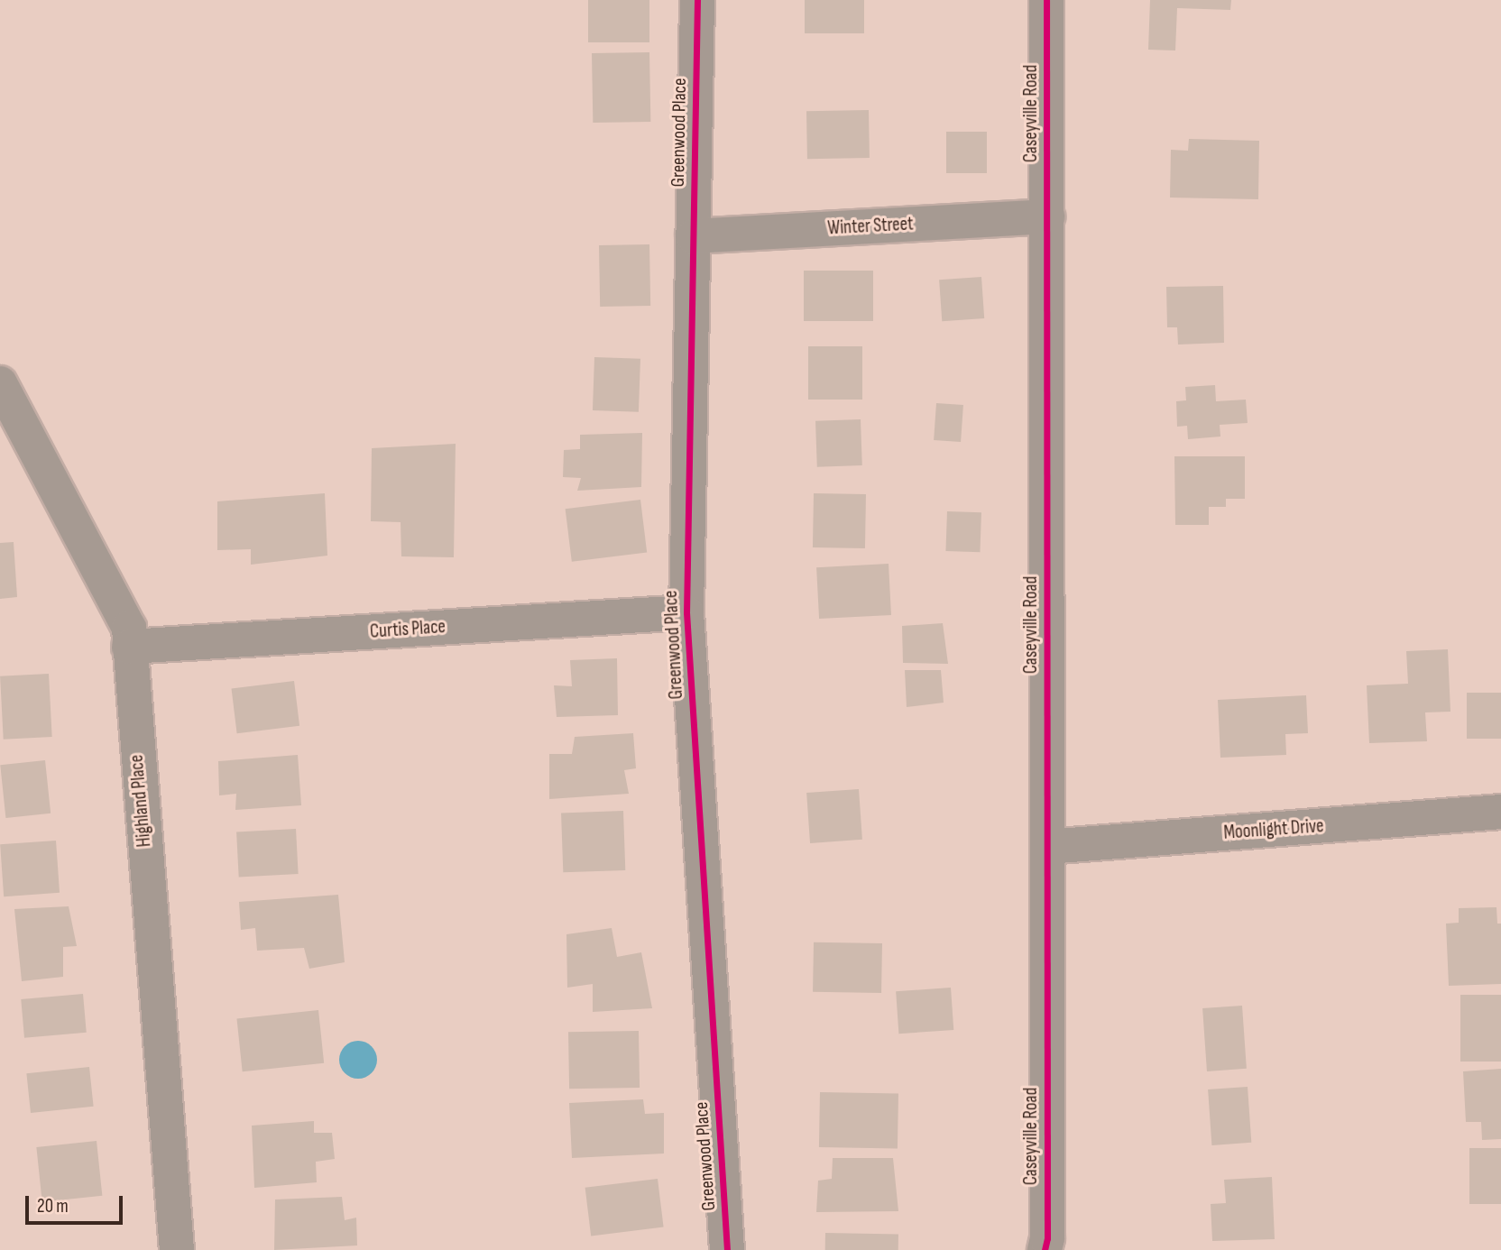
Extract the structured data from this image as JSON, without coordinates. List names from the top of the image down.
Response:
{
  "streets": {
    "street": [
      "Caseyville Road",
      "Greenwood Place",
      "Winter Street",
      "Curtis Place",
      "Highland Place",
      "Moonlight Drive"
    ]
  },
  "crossings": [
    ["Caseyville Road", "Winter Street"],
    ["Caseyville Road", "Moonlight Drive"],
    ["Greenwood Place", "Winter Street"],
    ["Greenwood Place", "Curtis Place"],
    ["Curtis Place", "Highland Place"]
  ],
  "scale_bar": "20 m"
}
